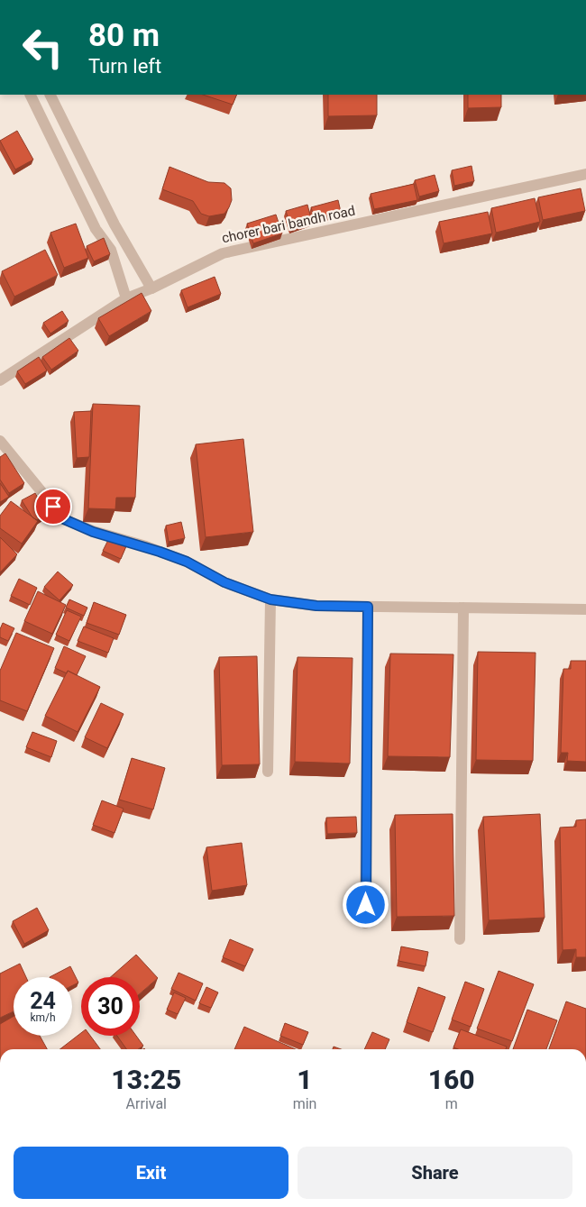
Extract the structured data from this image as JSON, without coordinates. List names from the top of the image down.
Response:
{
  "streets": {
    "street": ["chorer bari bandh road"]
  },
  "page": {
    "turn": ["80 m", "Turn left"],
    "speed": "24 km/h",
    "limit": "30",
    "eta": [
      "13:25",
      "Arrival",
      "1",
      "min",
      "160",
      "m"
    ],
    "buttons": ["Exit", "Share"]
  }
}
